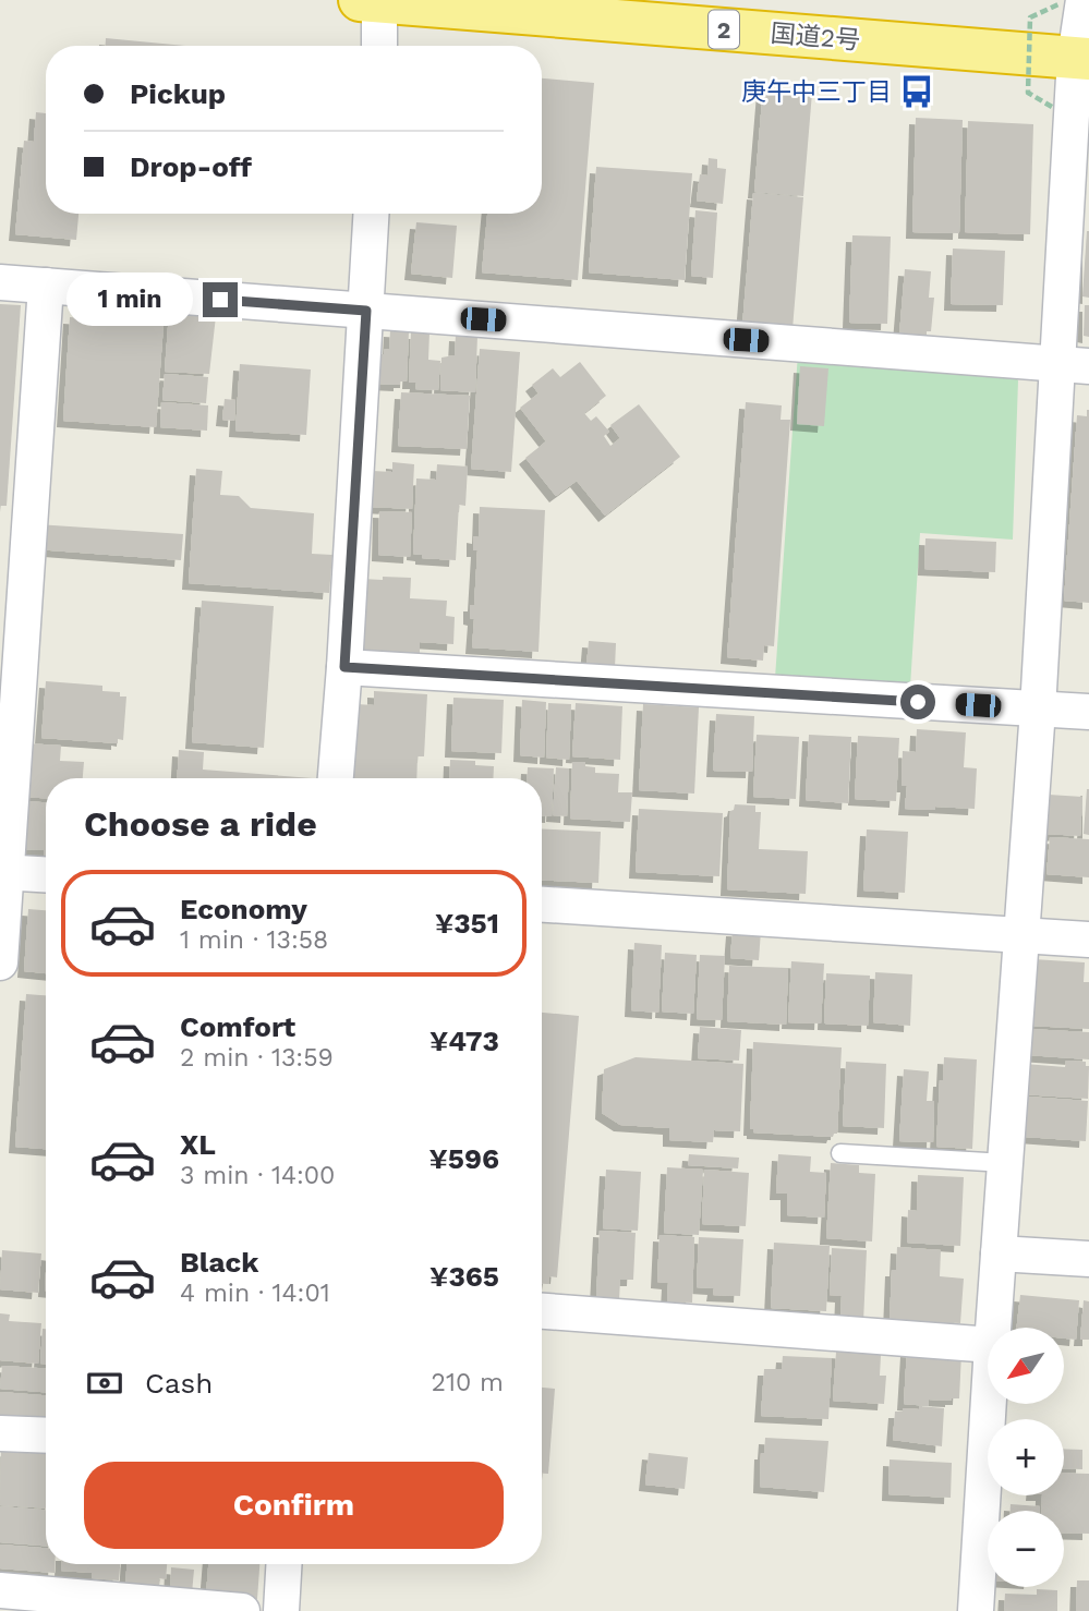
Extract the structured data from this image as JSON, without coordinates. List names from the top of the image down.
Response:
{
  "streets": {
    "highway": ["2", "国道2号"]
  },
  "places": {
    "bus stop": ["庚午中三丁目"]
  },
  "north": "bottom left",
  "page": {
    "banner": ["Pickup", "Drop-off"],
    "bubble": "1 min",
    "heading": "Choose a ride",
    "list": [
      {
        "name": "Economy",
        "note": "1 min · 13:58",
        "value": "¥351"
      },
      {
        "name": "Comfort",
        "note": "2 min · 13:59",
        "value": "¥473"
      },
      {
        "name": "XL",
        "note": "3 min · 14:00",
        "value": "¥596"
      },
      {
        "name": "Black",
        "note": "4 min · 14:01",
        "value": "¥365"
      }
    ],
    "map_buttons": ["+", "−"],
    "pay": ["Cash", "210 m"],
    "buttons": "Confirm"
  }
}
